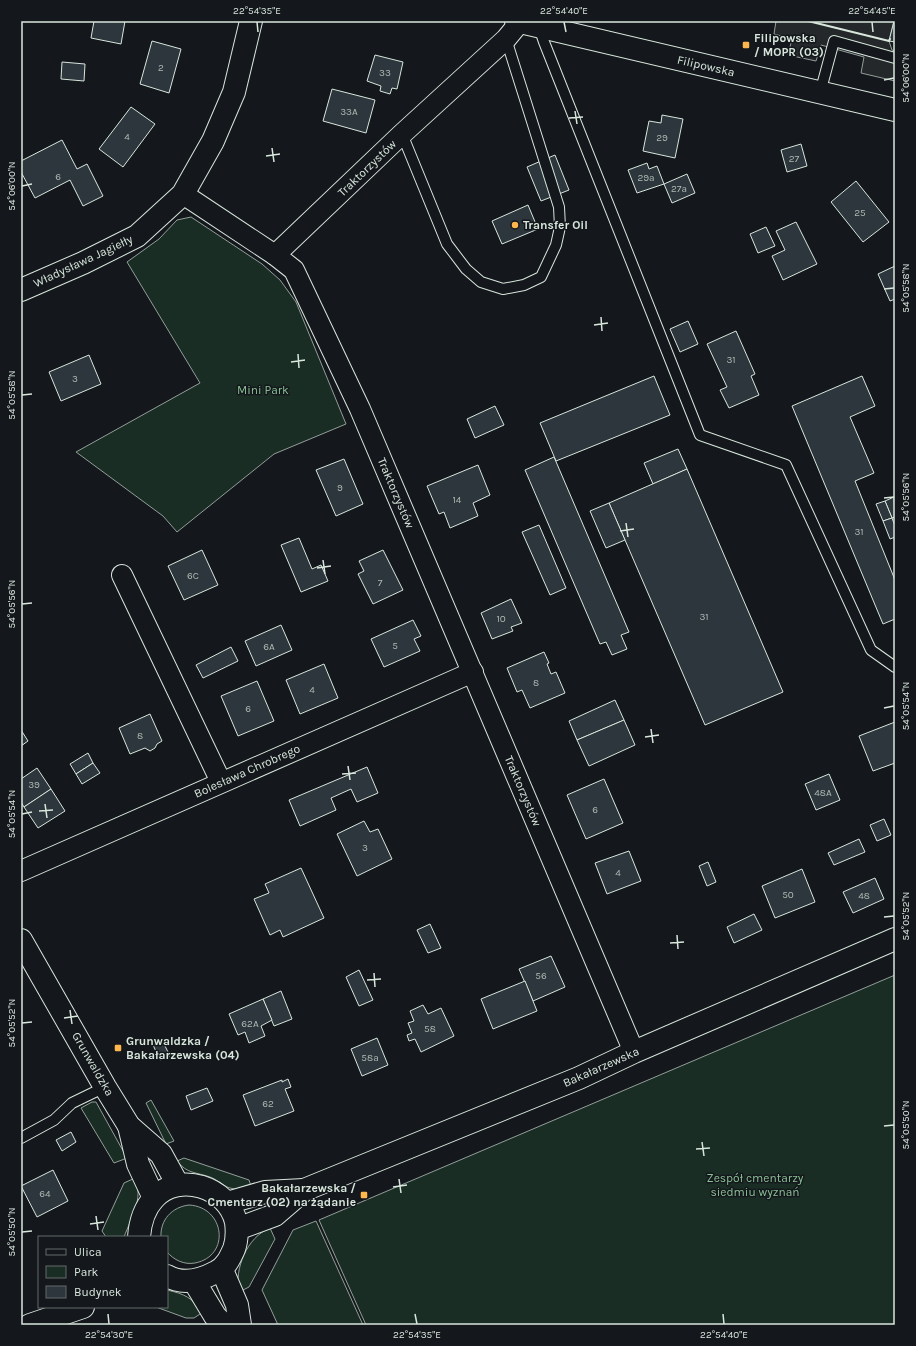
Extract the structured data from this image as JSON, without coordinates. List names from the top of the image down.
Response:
{
  "streets": {
    "street": [
      "Filipowska",
      "Traktorzystów",
      "Władysława Jagiełły",
      "Bolesława Chrobrego",
      "Grunwaldzka",
      "Bakałarzewska"
    ]
  },
  "crossings": [
    ["Filipowska", "Traktorzystów"],
    ["Traktorzystów", "Bolesława Chrobrego"],
    ["Traktorzystów", "Bakałarzewska"]
  ],
  "parks": ["Mini Park", "Zespół cmentarzy siedmiu wyznań"],
  "places": {
    "transit": ["Filipowska / MOPR (03)", "Grunwaldzka / Bakałarzewska (04)", "Bakałarzewska / Cmentarz (02) na żądanie"],
    "other": ["Transfer Oil"]
  },
  "house_numbers": [
    "2",
    "33",
    "33A",
    "4",
    "29",
    "27",
    "6",
    "29a",
    "27a",
    "25",
    "31",
    "3",
    "9",
    "14",
    "31",
    "6C",
    "7",
    "31",
    "10",
    "5",
    "6A",
    "8",
    "4",
    "6",
    "8",
    "39",
    "48A",
    "6",
    "3",
    "4",
    "50",
    "48",
    "56",
    "62A",
    "58",
    "58a",
    "62",
    "64"
  ],
  "legend": ["Ulica", "Park", "Budynek"],
  "coordinates": [
    "22°54'35\"E",
    "22°54'40\"E",
    "22°54'45\"E",
    "54°06'00\"N",
    "54°05'58\"N",
    "54°05'56\"N",
    "54°05'54\"N",
    "54°05'52\"N",
    "54°05'50\"N",
    "22°54'30\"E"
  ]
}
